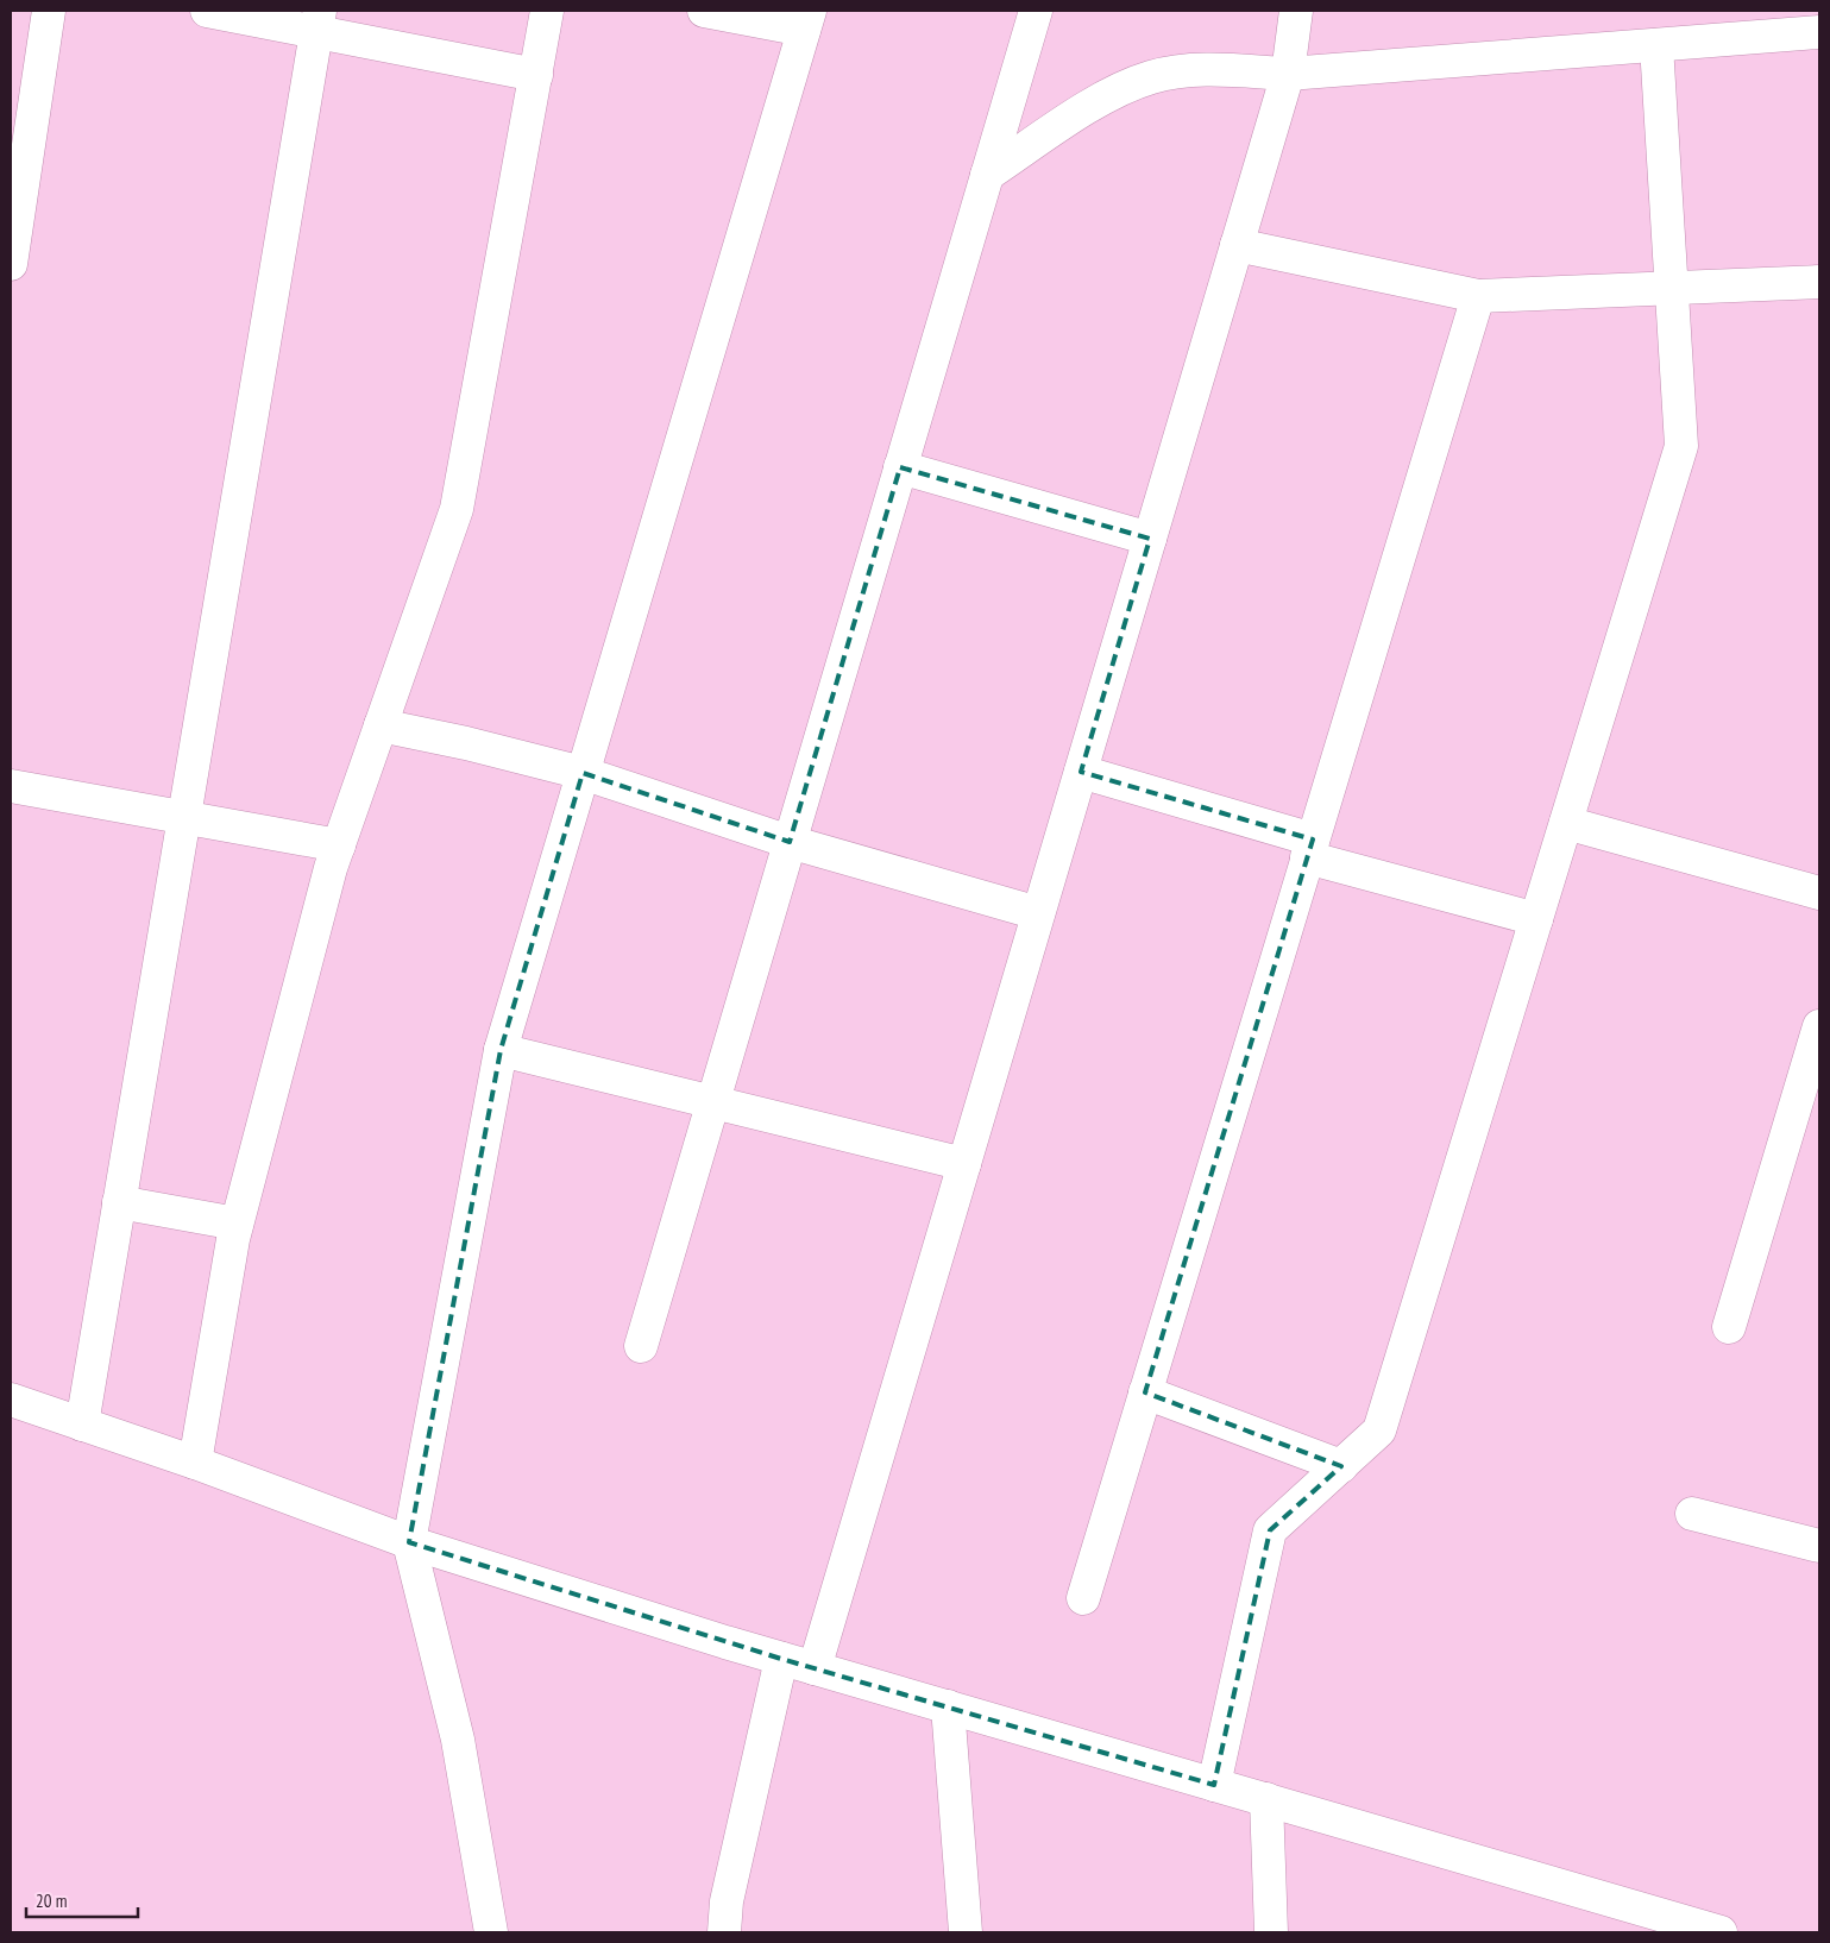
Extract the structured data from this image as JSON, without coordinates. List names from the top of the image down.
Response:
{
  "scale_bar": "20 m"
}
